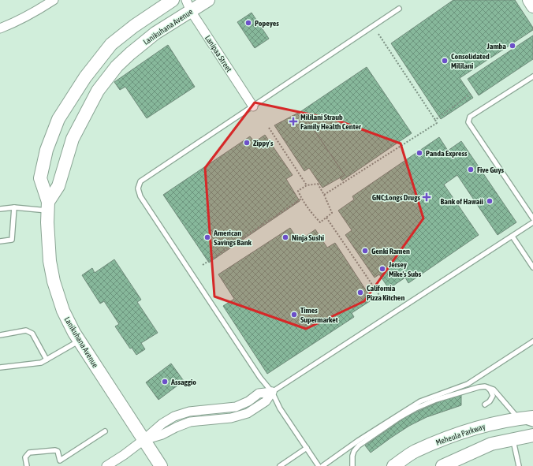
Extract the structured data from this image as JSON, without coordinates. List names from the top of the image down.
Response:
{
  "streets": {
    "main road": ["Lanikuhana Avenue", "Meheula Parkway"],
    "street": ["Lanipaa Street"]
  },
  "crossings": [
    ["Lanikuhana Avenue", "Lanipaa Street"]
  ],
  "places": {
    "other": [
      "Popeyes",
      "Jamba",
      "Consolidated Mililani",
      "Zippy's",
      "Panda Express",
      "Five Guys",
      "Bank of Hawaii",
      "American Savings Bank",
      "Ninja Sushi",
      "Genki Ramen",
      "Jersey Mike's Subs",
      "California Pizza Kitchen",
      "Times Supermarket",
      "Assaggio"
    ],
    "health": ["Mililani Straub Family Health Center", "GNC;Longs Drugs"]
  }
}
